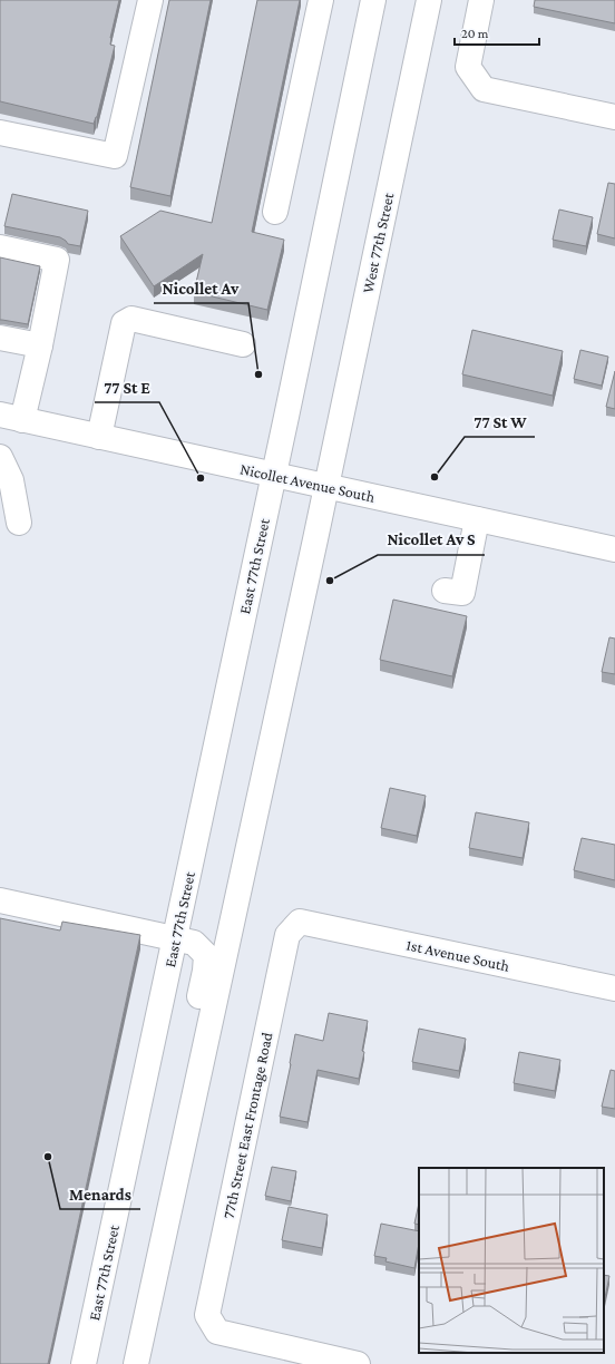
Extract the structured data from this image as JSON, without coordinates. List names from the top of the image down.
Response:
{
  "streets": {
    "street": [
      "West 77th Street",
      "Nicollet Avenue South",
      "East 77th Street",
      "1st Avenue South",
      "77th Street East Frontage Road"
    ]
  },
  "crossings": [
    ["West 77th Street", "Nicollet Avenue South"],
    ["Nicollet Avenue South", "East 77th Street"],
    ["1st Avenue South", "77th Street East Frontage Road"]
  ],
  "places": [
    "Nicollet Av",
    "77 St W",
    "77 St E",
    "Nicollet Av S",
    "Menards"
  ],
  "scale_bar": "20 m"
}
